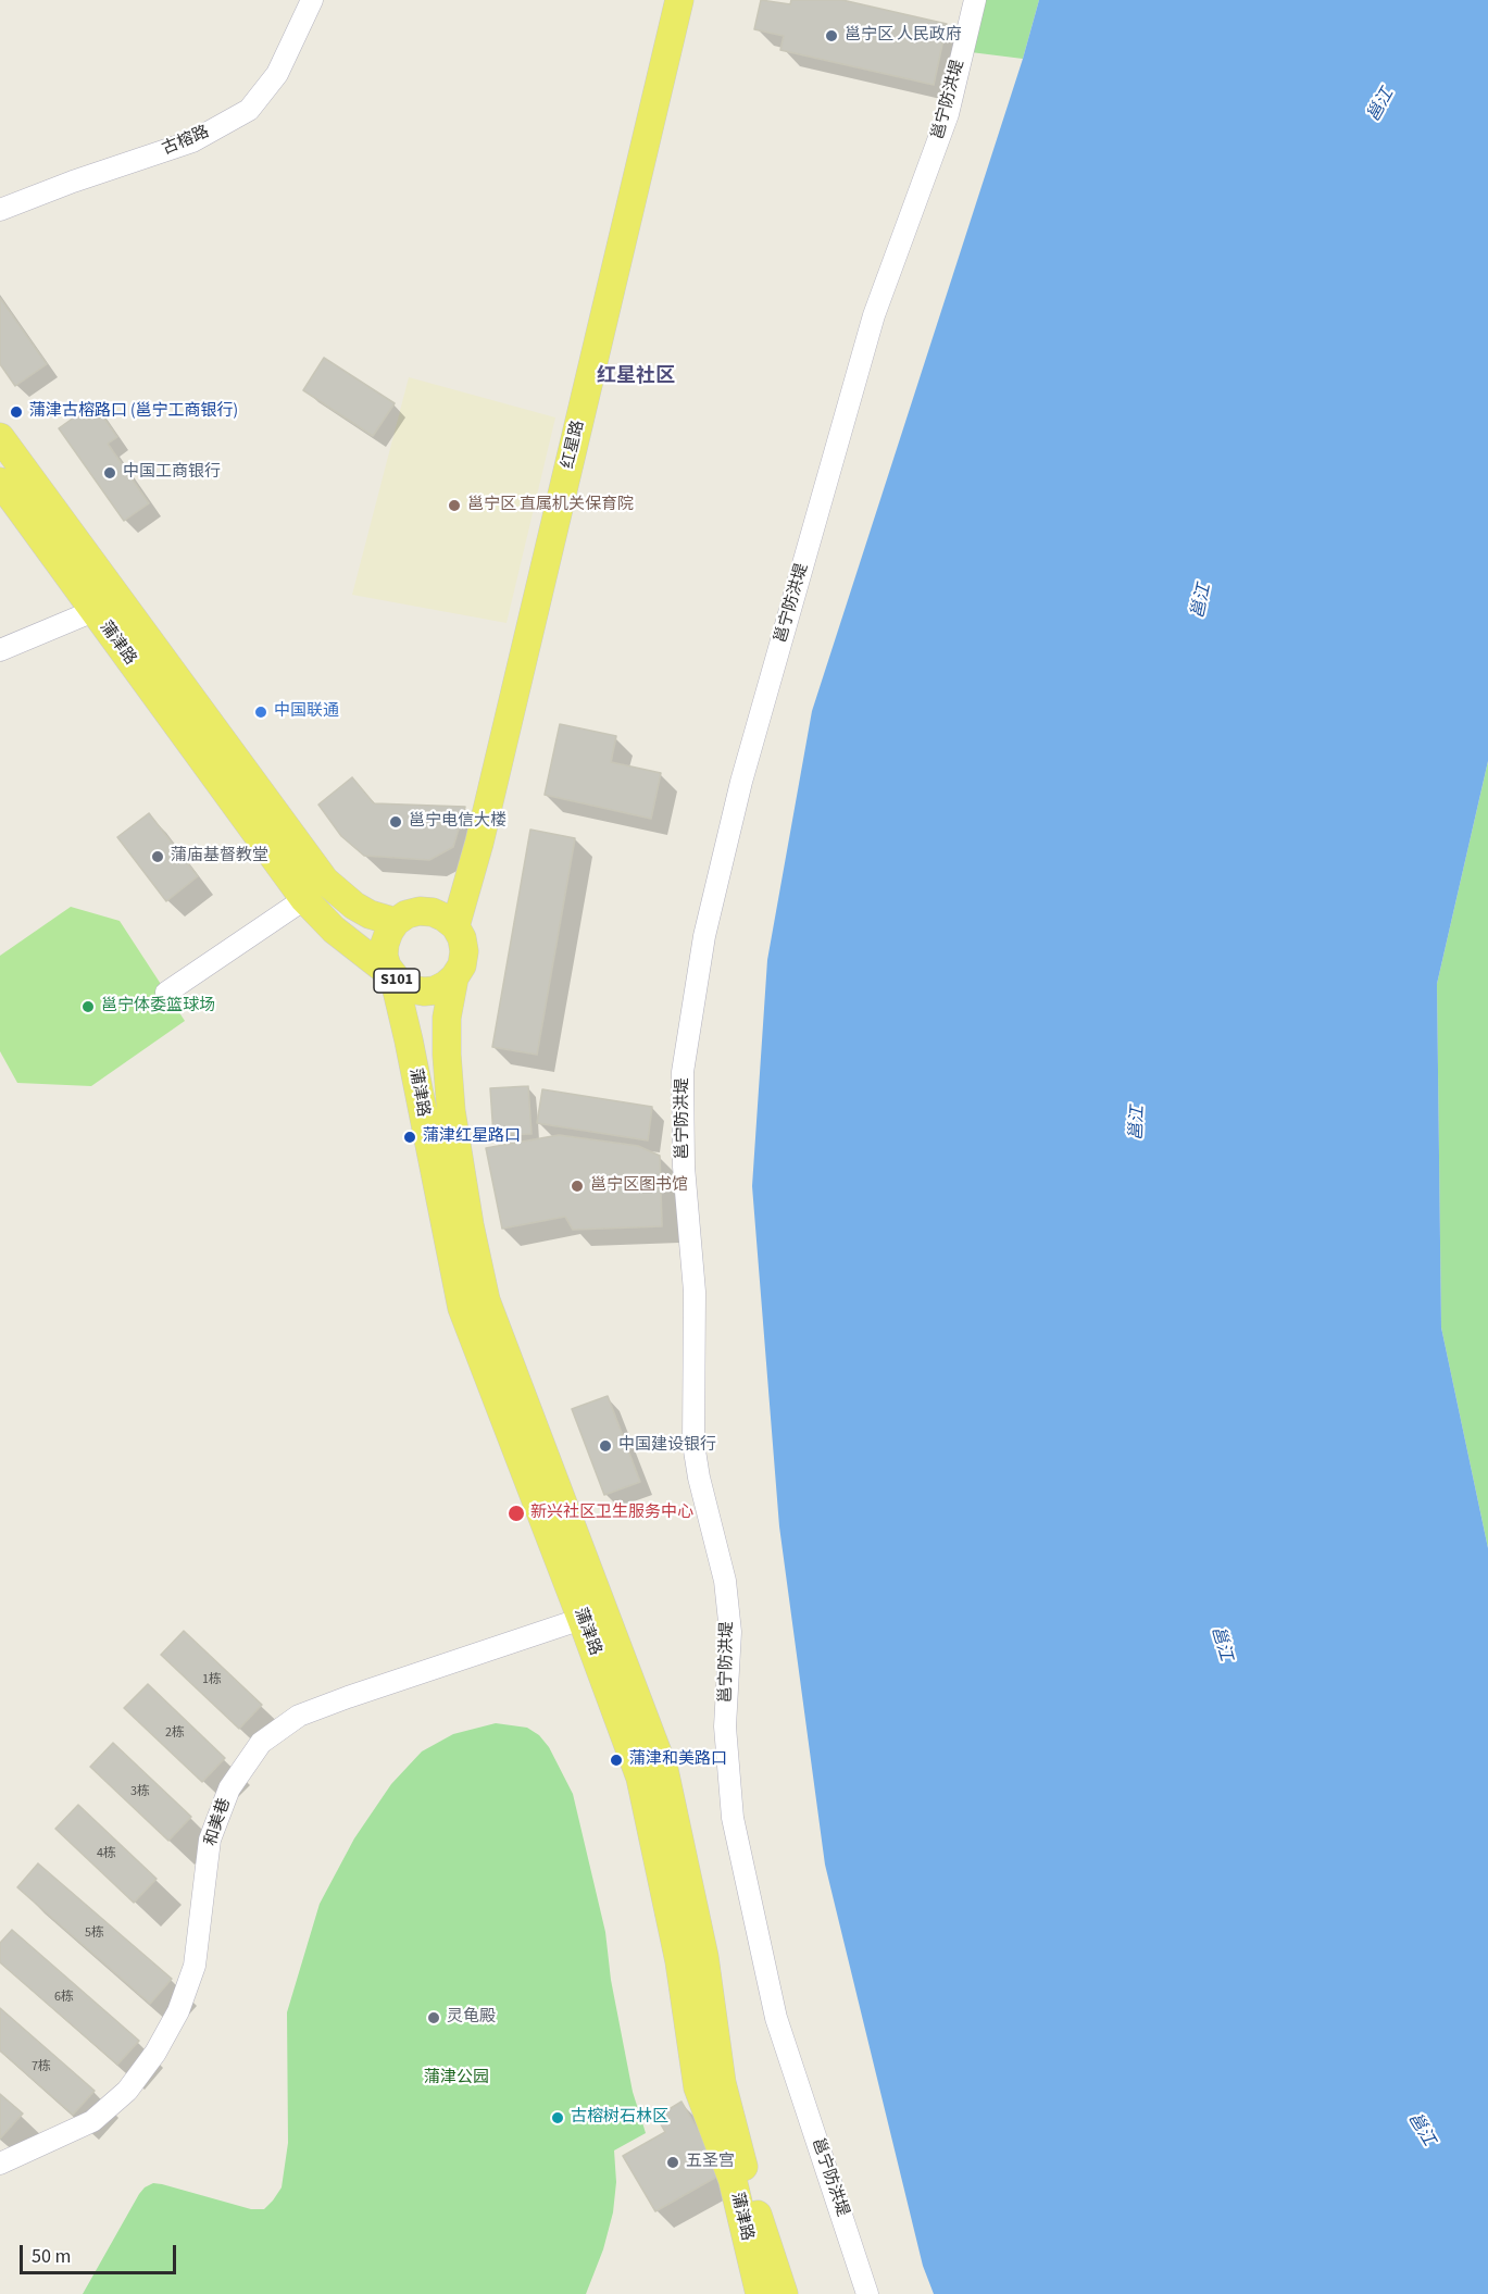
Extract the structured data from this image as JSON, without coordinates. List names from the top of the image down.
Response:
{
  "streets": {
    "main road": ["红星路", "蒲津路", "S101"],
    "street": ["邕宁防洪堤", "古榕路", "和美巷"]
  },
  "crossings": [
    ["红星路", "蒲津路"],
    ["蒲津路", "和美巷"]
  ],
  "districts": ["红星社区"],
  "water": ["邕江"],
  "parks": ["蒲津公园"],
  "places": [
    "邕宁区 人民政府",
    "蒲津古榕路口 (邕宁工商银行)",
    "中国工商银行",
    "邕宁区 直属机关保育院",
    "中国联通",
    "邕宁电信大楼",
    "蒲庙基督教堂",
    "邕宁体委篮球场",
    "蒲津红星路口",
    "邕宁区图书馆",
    "中国建设银行",
    "新兴社区卫生服务中心",
    "蒲津和美路口",
    "灵龟殿",
    "古榕树石林区",
    "五圣宫"
  ],
  "house_numbers": [
    "1栋",
    "2栋",
    "3栋",
    "4栋",
    "5栋",
    "6栋",
    "7栋"
  ],
  "scale_bar": "50 m"
}
